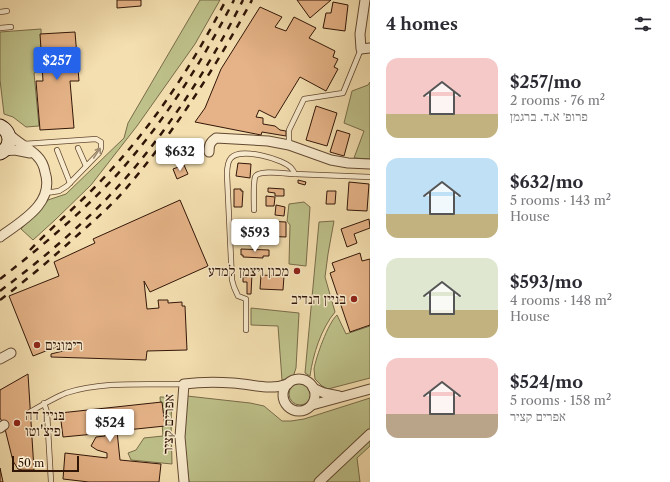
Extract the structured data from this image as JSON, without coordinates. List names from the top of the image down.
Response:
{
  "streets": {
    "street": ["אפרים קציר"]
  },
  "places": [
    "מכון ויצמן למדע",
    "בניין הנדיב",
    "רימונים",
    "בניין דה פיצ'וטו"
  ],
  "scale_bar": "50 m",
  "page": {
    "heading": "4 homes",
    "price": [
      "$257",
      "$632",
      "$593",
      "$524"
    ],
    "list": [
      {
        "name": "$257/mo",
        "note": "2 rooms · 76 m² · פרופ׳ א.ד. ברגמן"
      },
      {
        "name": "$632/mo",
        "note": "5 rooms · 143 m² · House"
      },
      {
        "name": "$593/mo",
        "note": "4 rooms · 148 m² · House"
      },
      {
        "name": "$524/mo",
        "note": "5 rooms · 158 m² · אפרים קציר"
      }
    ],
    "scale": "50 m"
  }
}
